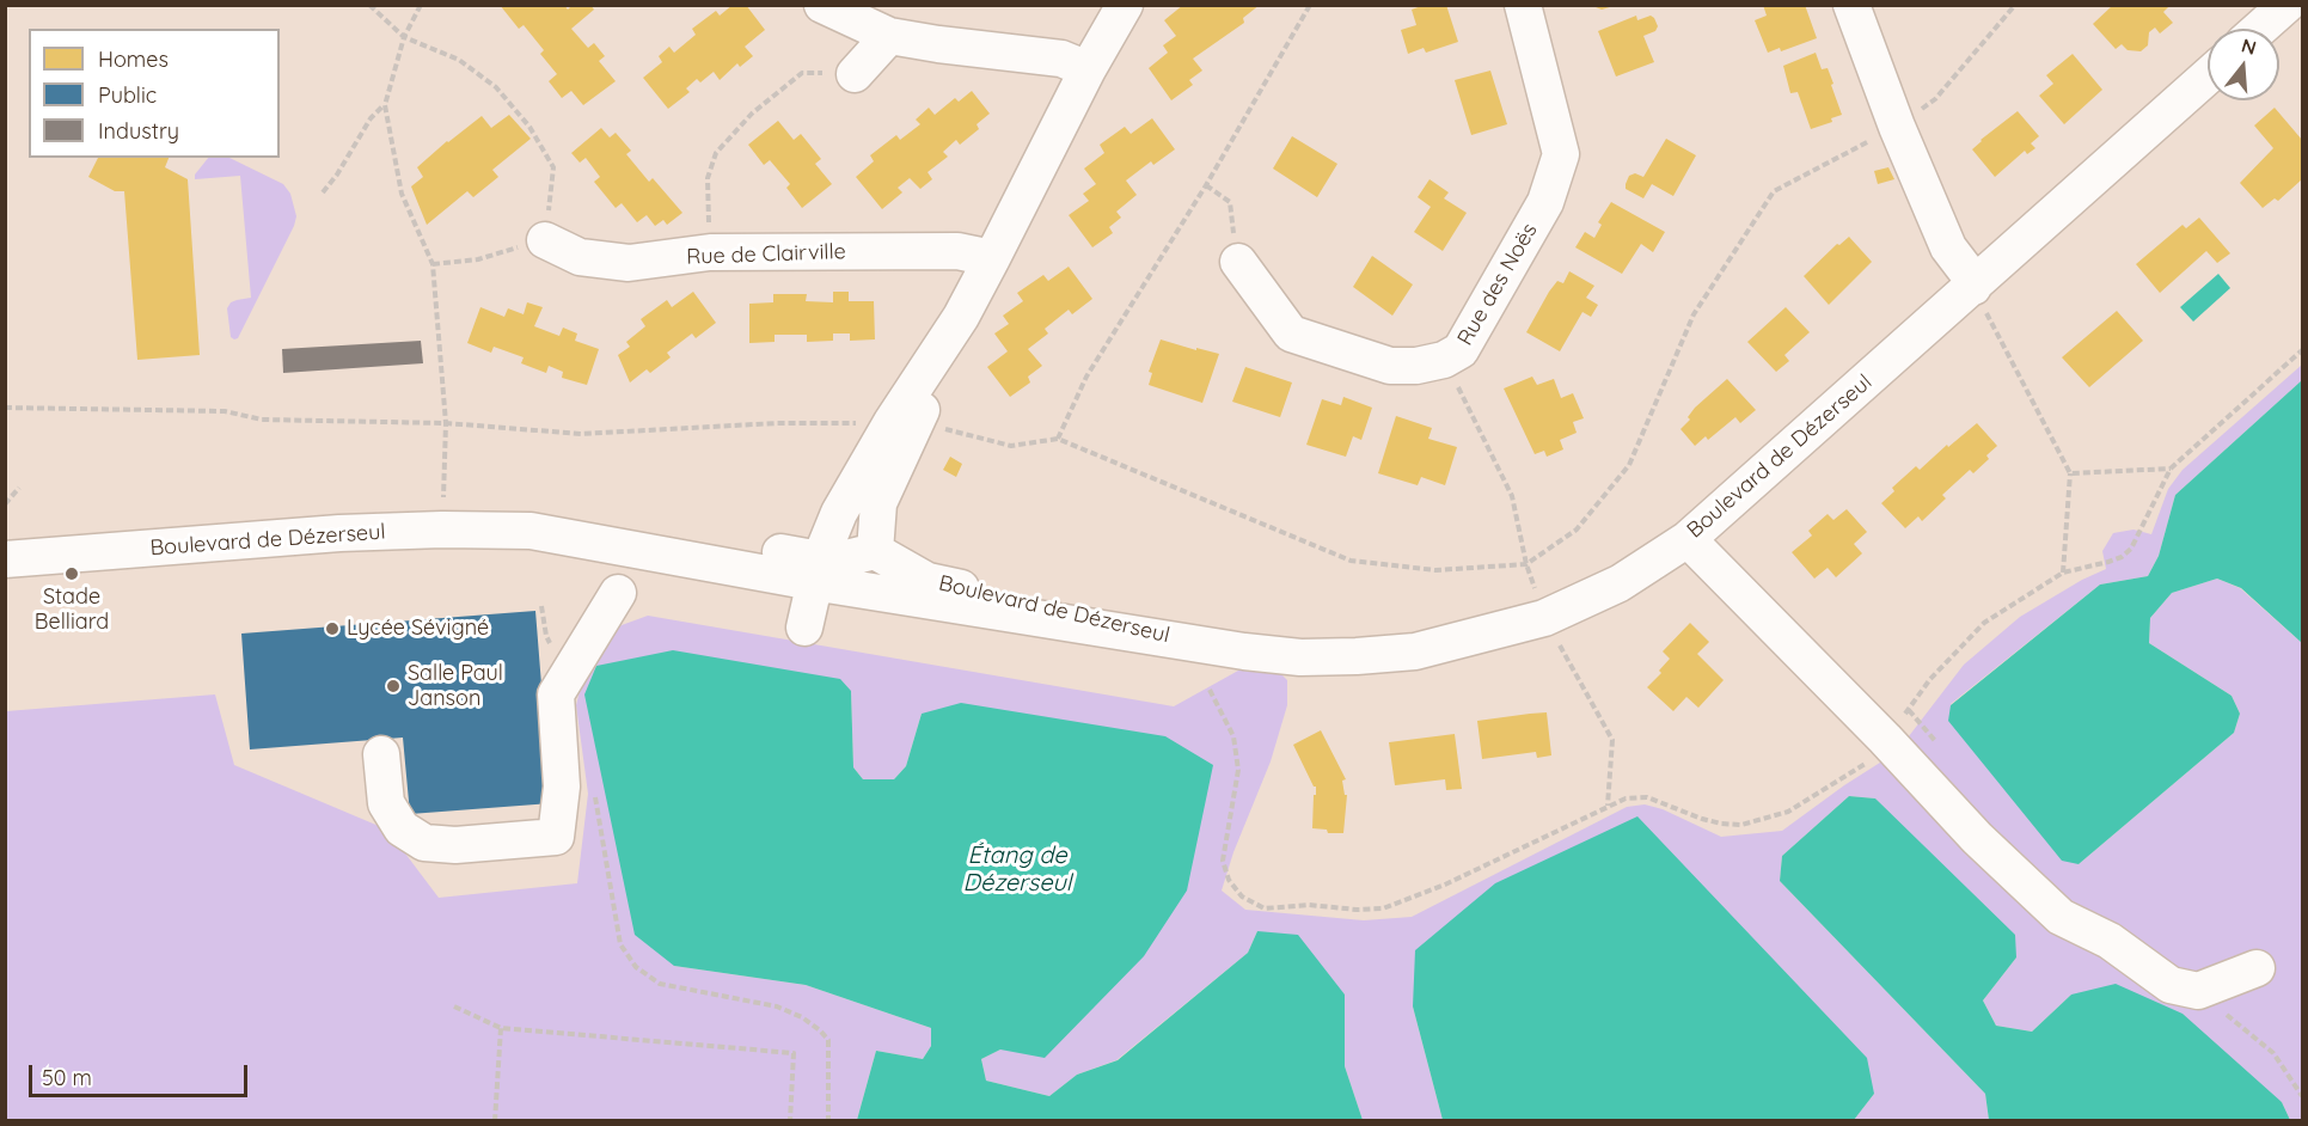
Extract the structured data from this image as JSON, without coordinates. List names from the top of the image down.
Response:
{
  "streets": {
    "street": ["Rue de Clairville", "Rue des Noës", "Boulevard de Dézerseul"]
  },
  "water": ["Étang de Dézerseul"],
  "places": ["Stade Belliard", "Lycée Sévigné", "Salle Paul Janson"],
  "legend": ["Homes", "Public", "Industry"],
  "scale_bar": "50 m",
  "north": "top"
}
